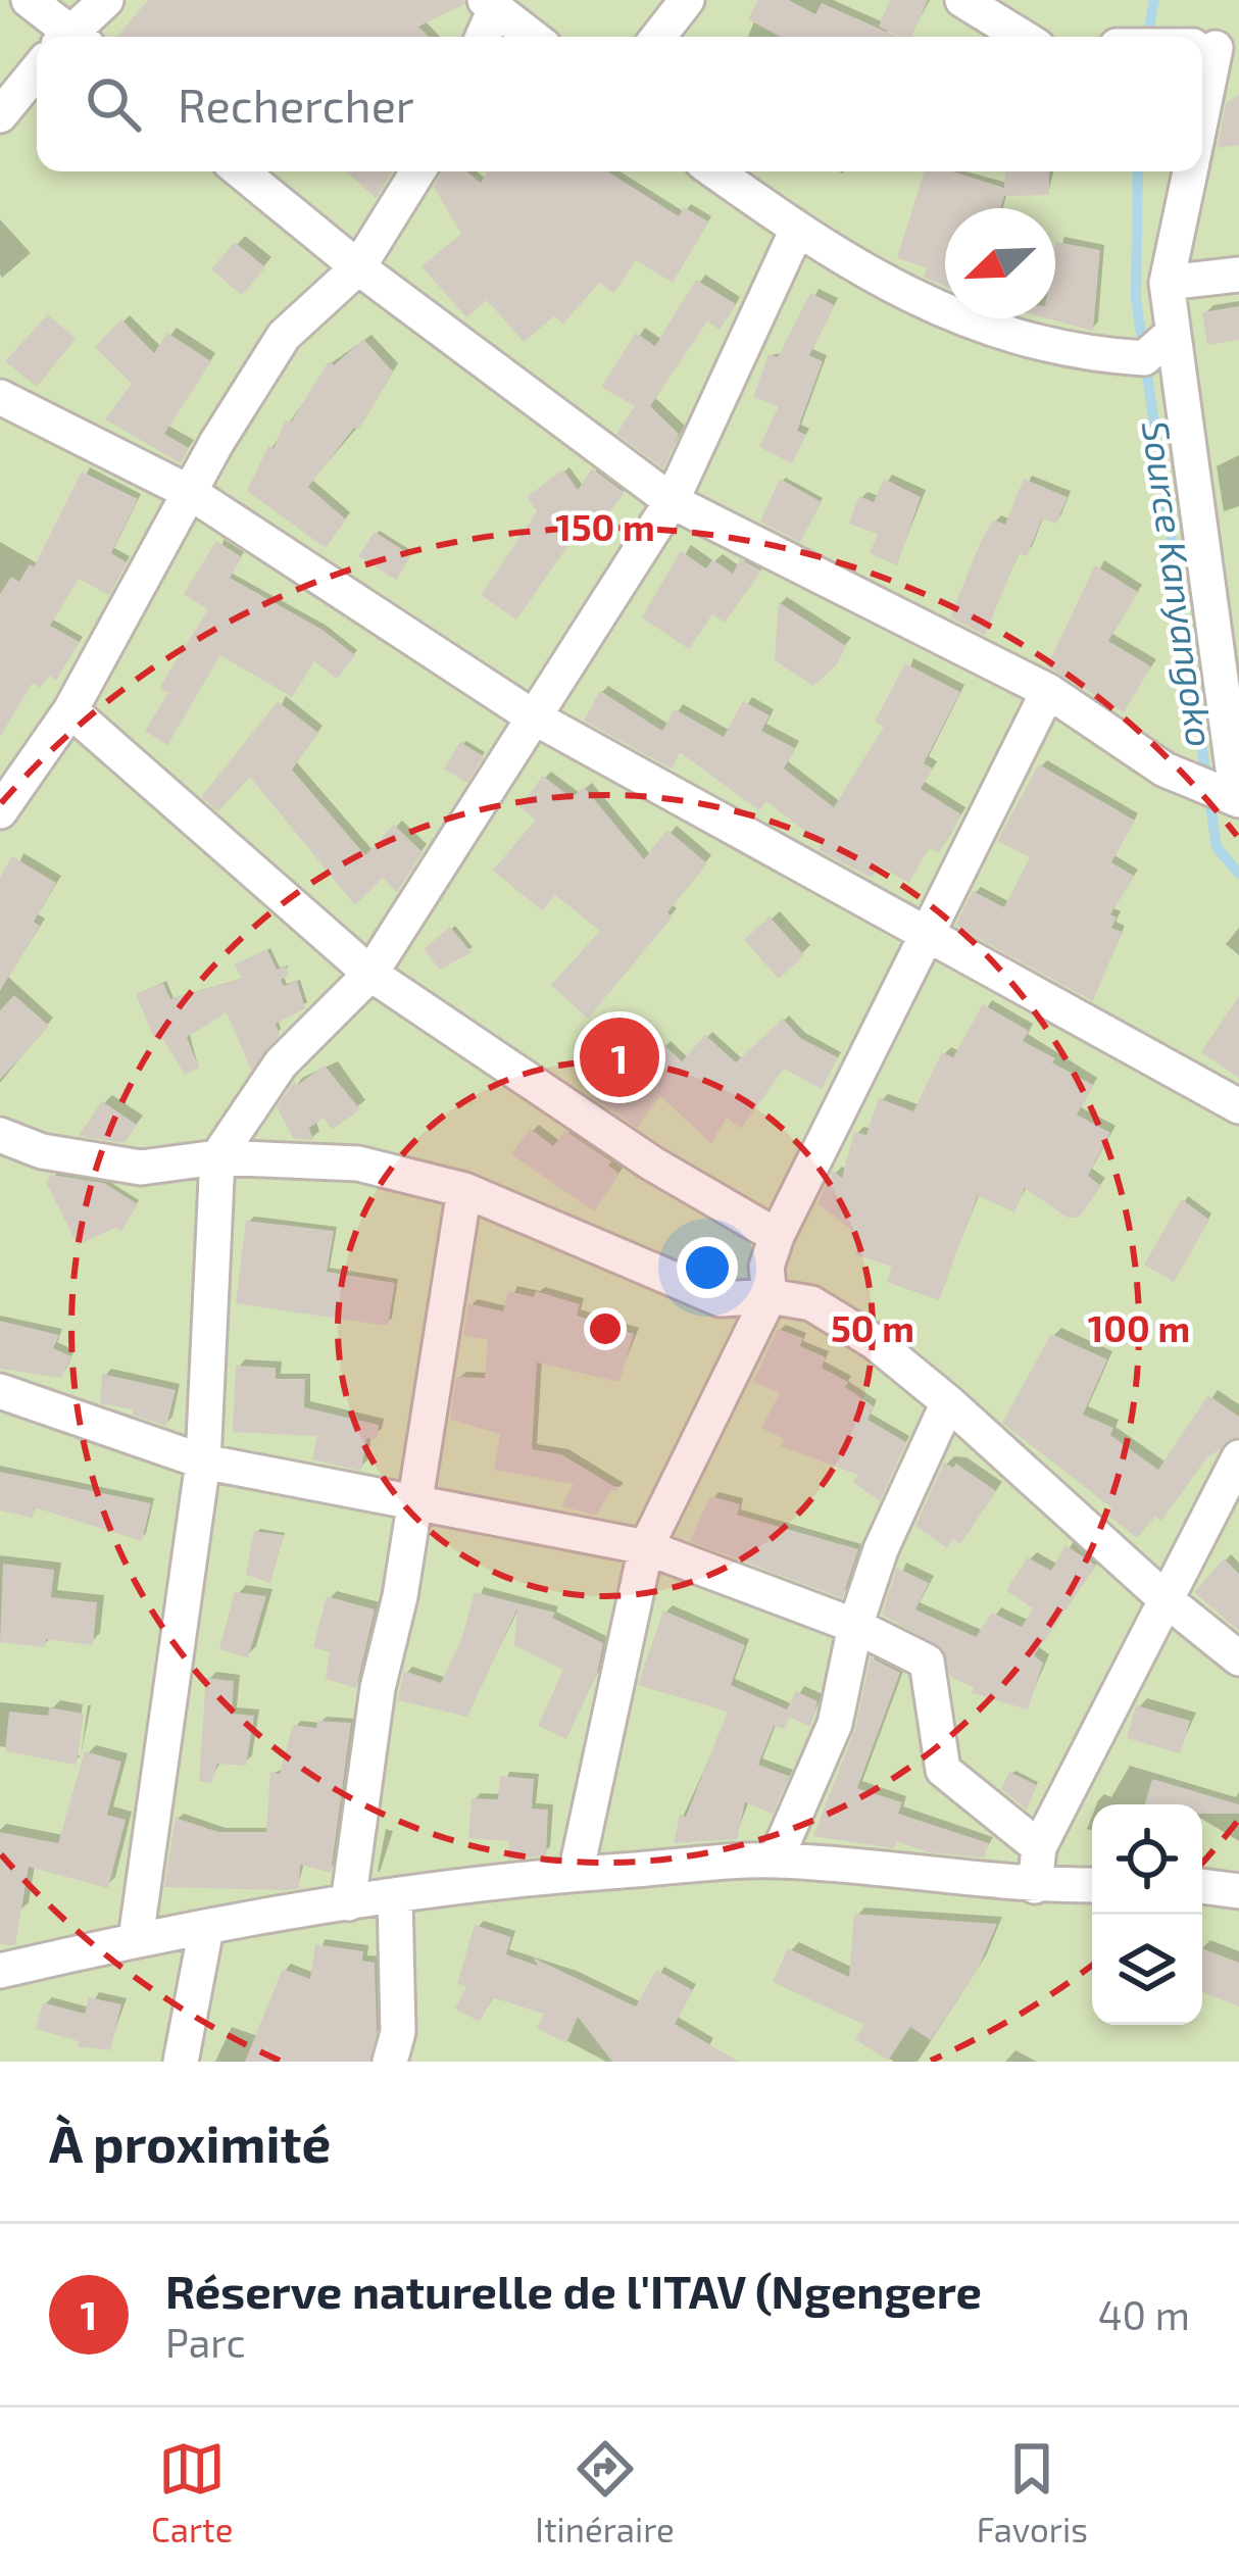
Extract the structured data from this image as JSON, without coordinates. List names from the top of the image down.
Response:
{
  "water": ["Source Kanyangoko"],
  "north": "bottom left",
  "page": {
    "search": "Rechercher",
    "pins": "1",
    "heading": "À proximité",
    "list": [
      {
        "mark": "1",
        "name": "Réserve naturelle de l'ITAV (Ngengere",
        "note": "Parc",
        "value": "40 m"
      }
    ],
    "nav": ["Carte", "Itinéraire", "Favoris"]
  },
  "rings": ["150 m", "50 m", "100 m"]
}
